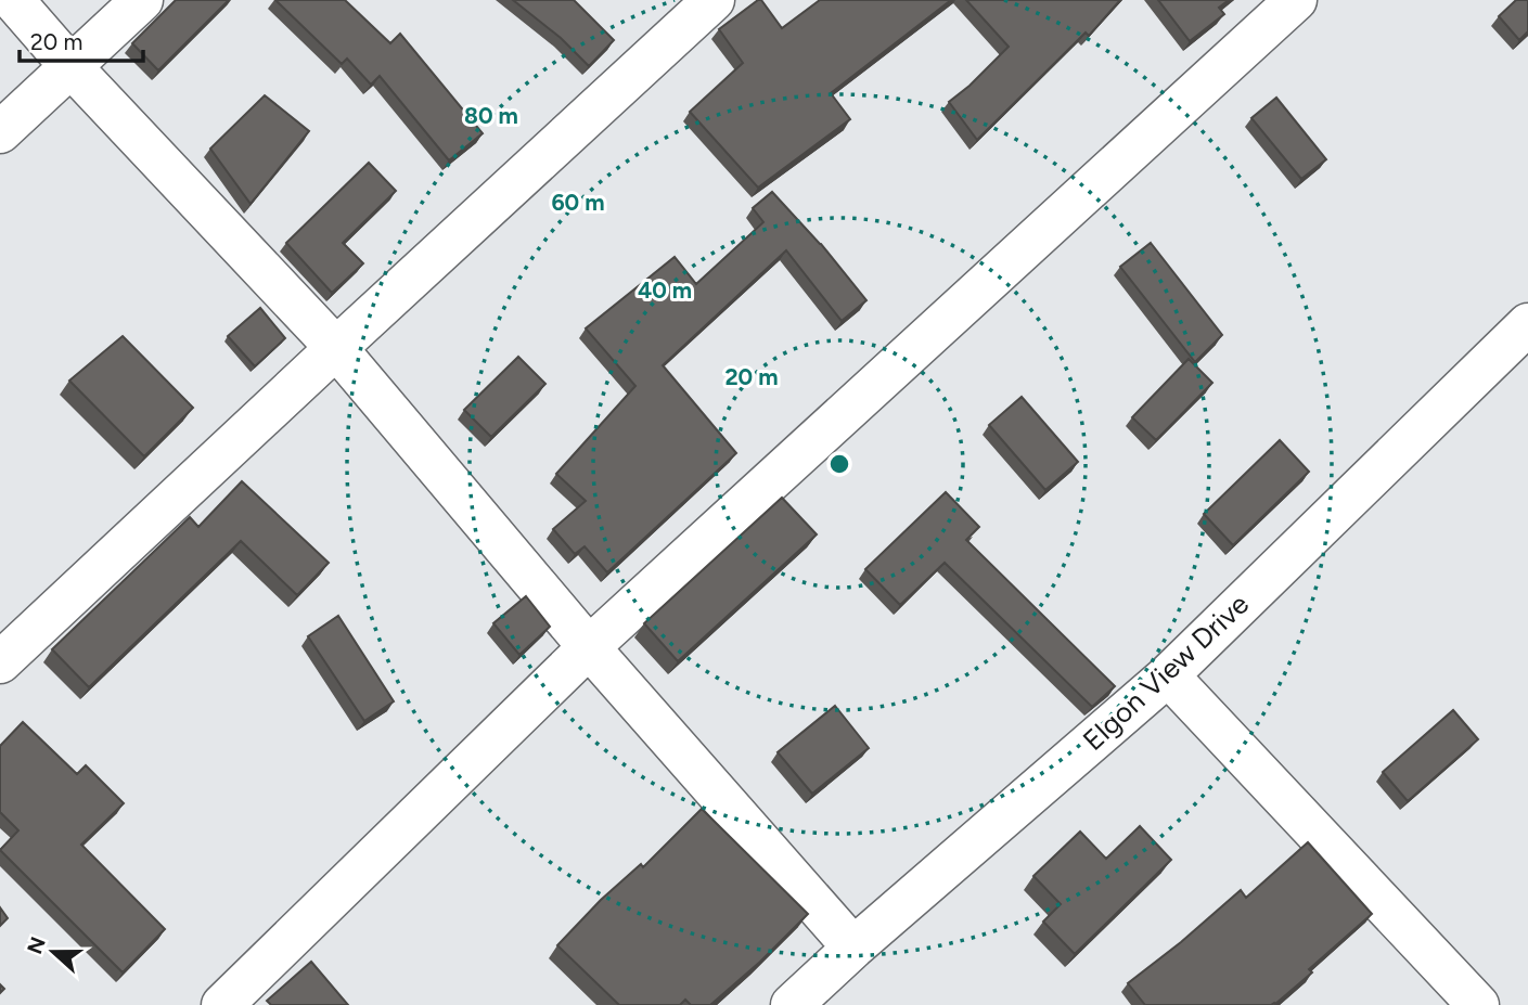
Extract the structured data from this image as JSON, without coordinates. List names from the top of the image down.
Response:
{
  "streets": {
    "street": ["Elgon View Drive"]
  },
  "scale_bar": "20 m",
  "north": "left",
  "rings": [
    "80 m",
    "60 m",
    "40 m",
    "20 m"
  ]
}
